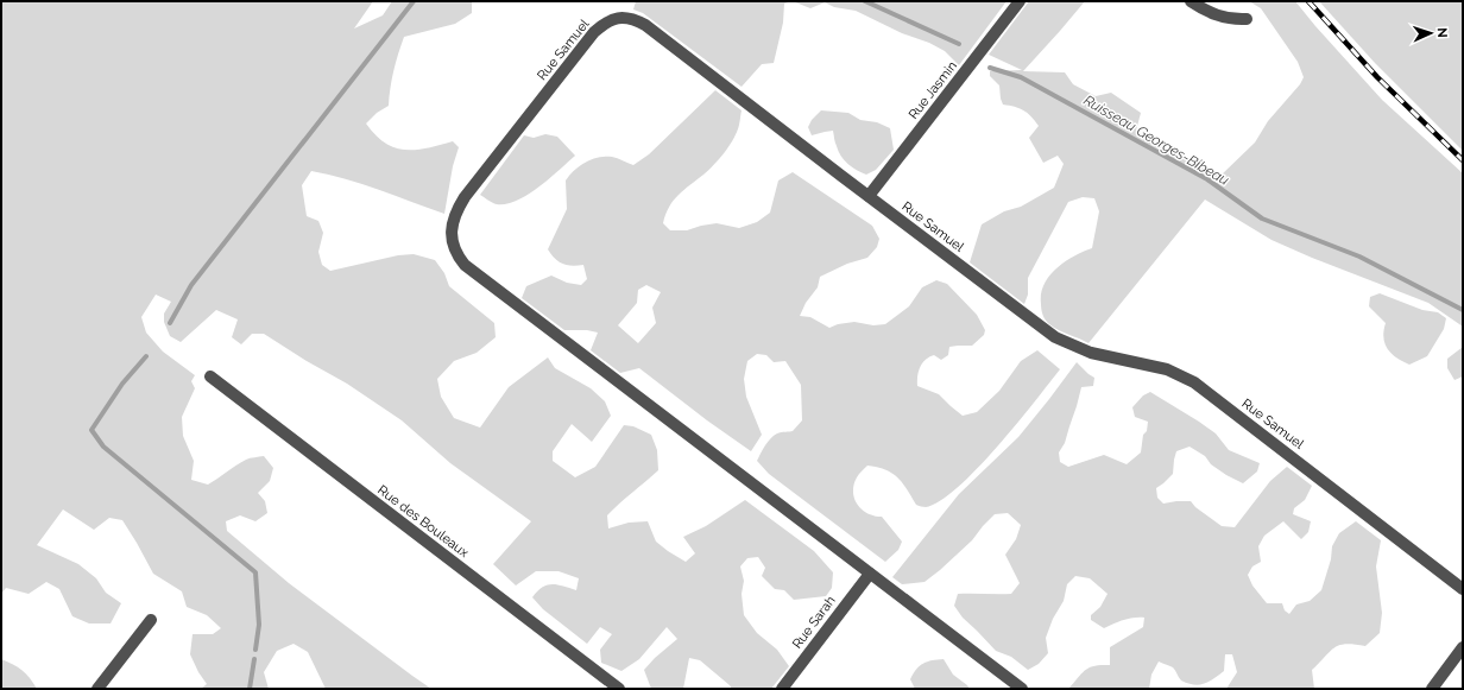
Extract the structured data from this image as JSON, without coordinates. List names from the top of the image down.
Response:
{
  "streets": {
    "street": [
      "Rue Samuel",
      "Rue Jasmin",
      "Rue des Bouleaux",
      "Rue Sarah"
    ]
  },
  "crossings": [
    ["Rue Samuel", "Rue Jasmin"],
    ["Rue Samuel", "Rue Sarah"]
  ],
  "water": ["Ruisseau Georges-Bibeau"],
  "north": "right"
}
